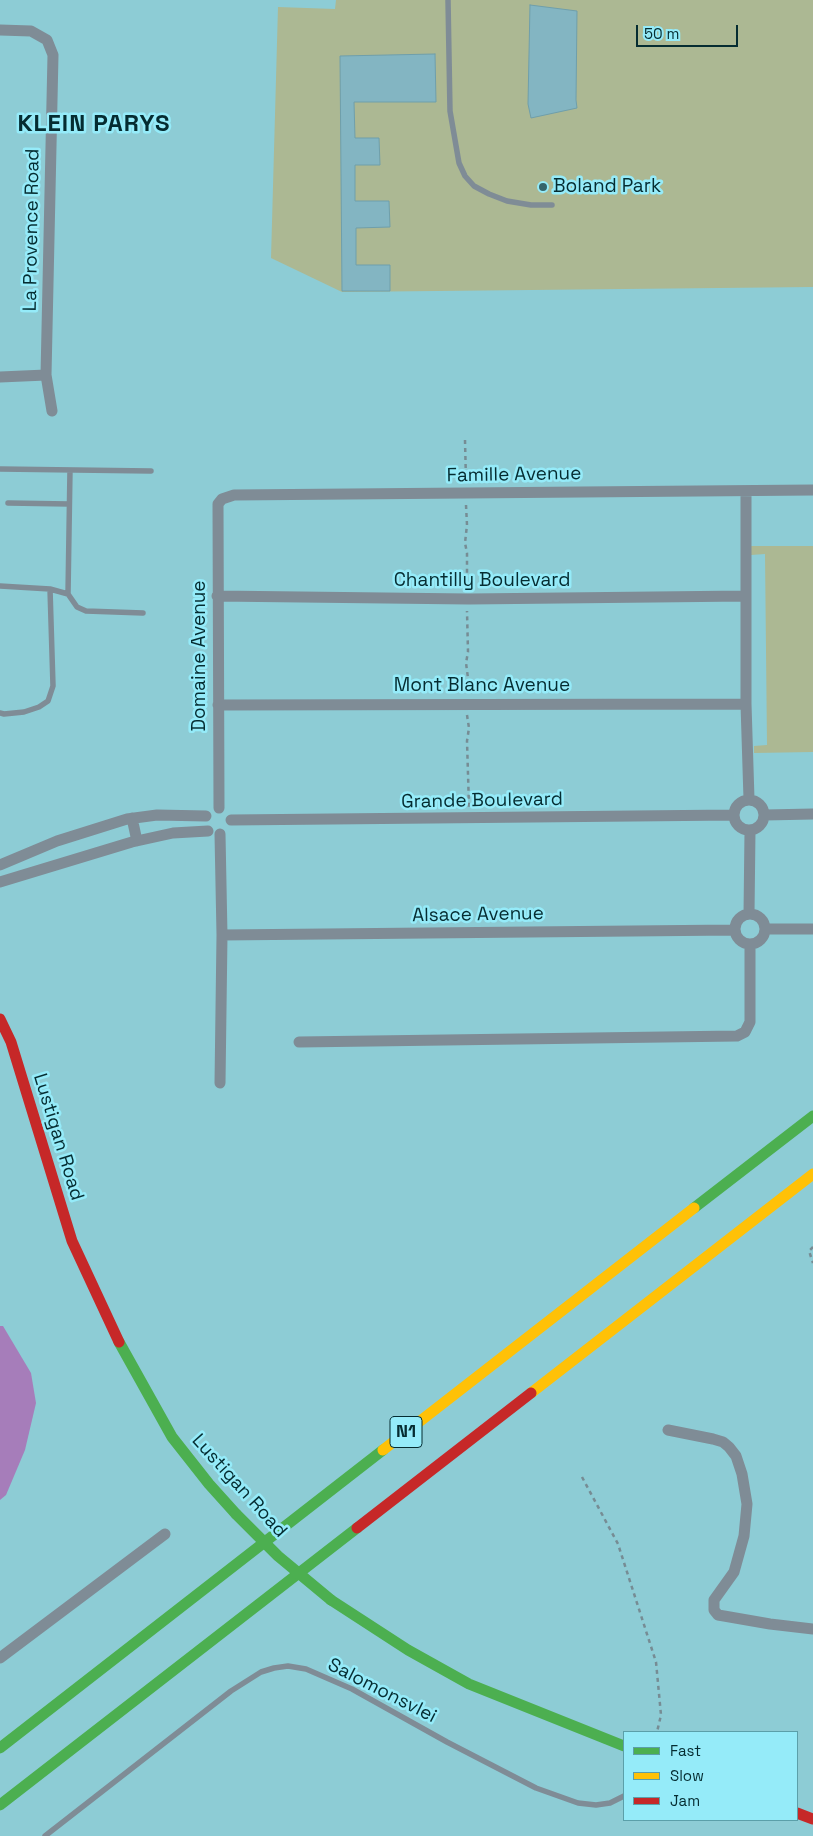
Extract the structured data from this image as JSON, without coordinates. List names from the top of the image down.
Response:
{
  "streets": {
    "main road": ["Lustigan Road", "N1"],
    "street": [
      "La Provence Road",
      "Famille Avenue",
      "Chantilly Boulevard",
      "Domaine Avenue",
      "Mont Blanc Avenue",
      "Grande Boulevard",
      "Alsace Avenue"
    ],
    "lane": ["Salomonsvlei"]
  },
  "crossings": [
    ["Famille Avenue", "Domaine Avenue"],
    ["Chantilly Boulevard", "Domaine Avenue"],
    ["Domaine Avenue", "Mont Blanc Avenue"],
    ["Domaine Avenue", "Grande Boulevard"]
  ],
  "districts": ["KLEIN PARYS"],
  "places": ["Boland Park"],
  "legend": ["Fast", "Slow", "Jam"],
  "scale_bar": "50 m"
}
